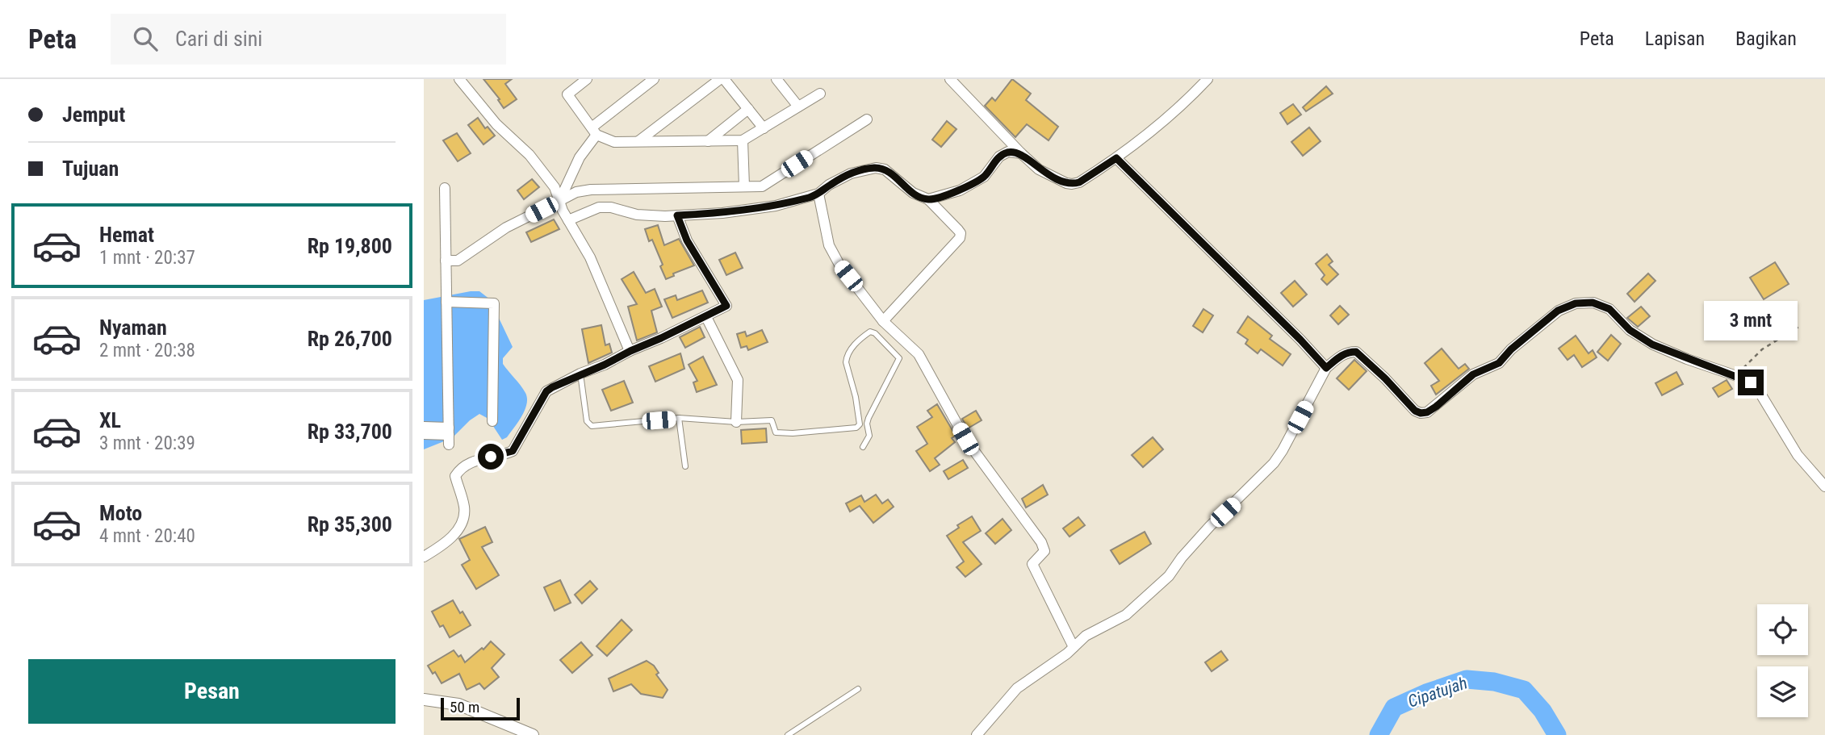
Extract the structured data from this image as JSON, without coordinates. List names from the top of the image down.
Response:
{
  "water": ["Cipatujah"],
  "scale_bar": "50 m",
  "page": {
    "header": "Peta",
    "search": "Cari di sini",
    "nav": ["Peta", "Lapisan", "Bagikan"],
    "banner": ["Jemput", "Tujuan"],
    "list": [
      {
        "name": "Hemat",
        "note": "1 mnt · 20:37",
        "value": "Rp 19,800"
      },
      {
        "name": "Nyaman",
        "note": "2 mnt · 20:38",
        "value": "Rp 26,700"
      },
      {
        "name": "XL",
        "note": "3 mnt · 20:39",
        "value": "Rp 33,700"
      },
      {
        "name": "Moto",
        "note": "4 mnt · 20:40",
        "value": "Rp 35,300"
      }
    ],
    "bubble": "3 mnt",
    "buttons": "Pesan",
    "scale": "50 m"
  }
}
